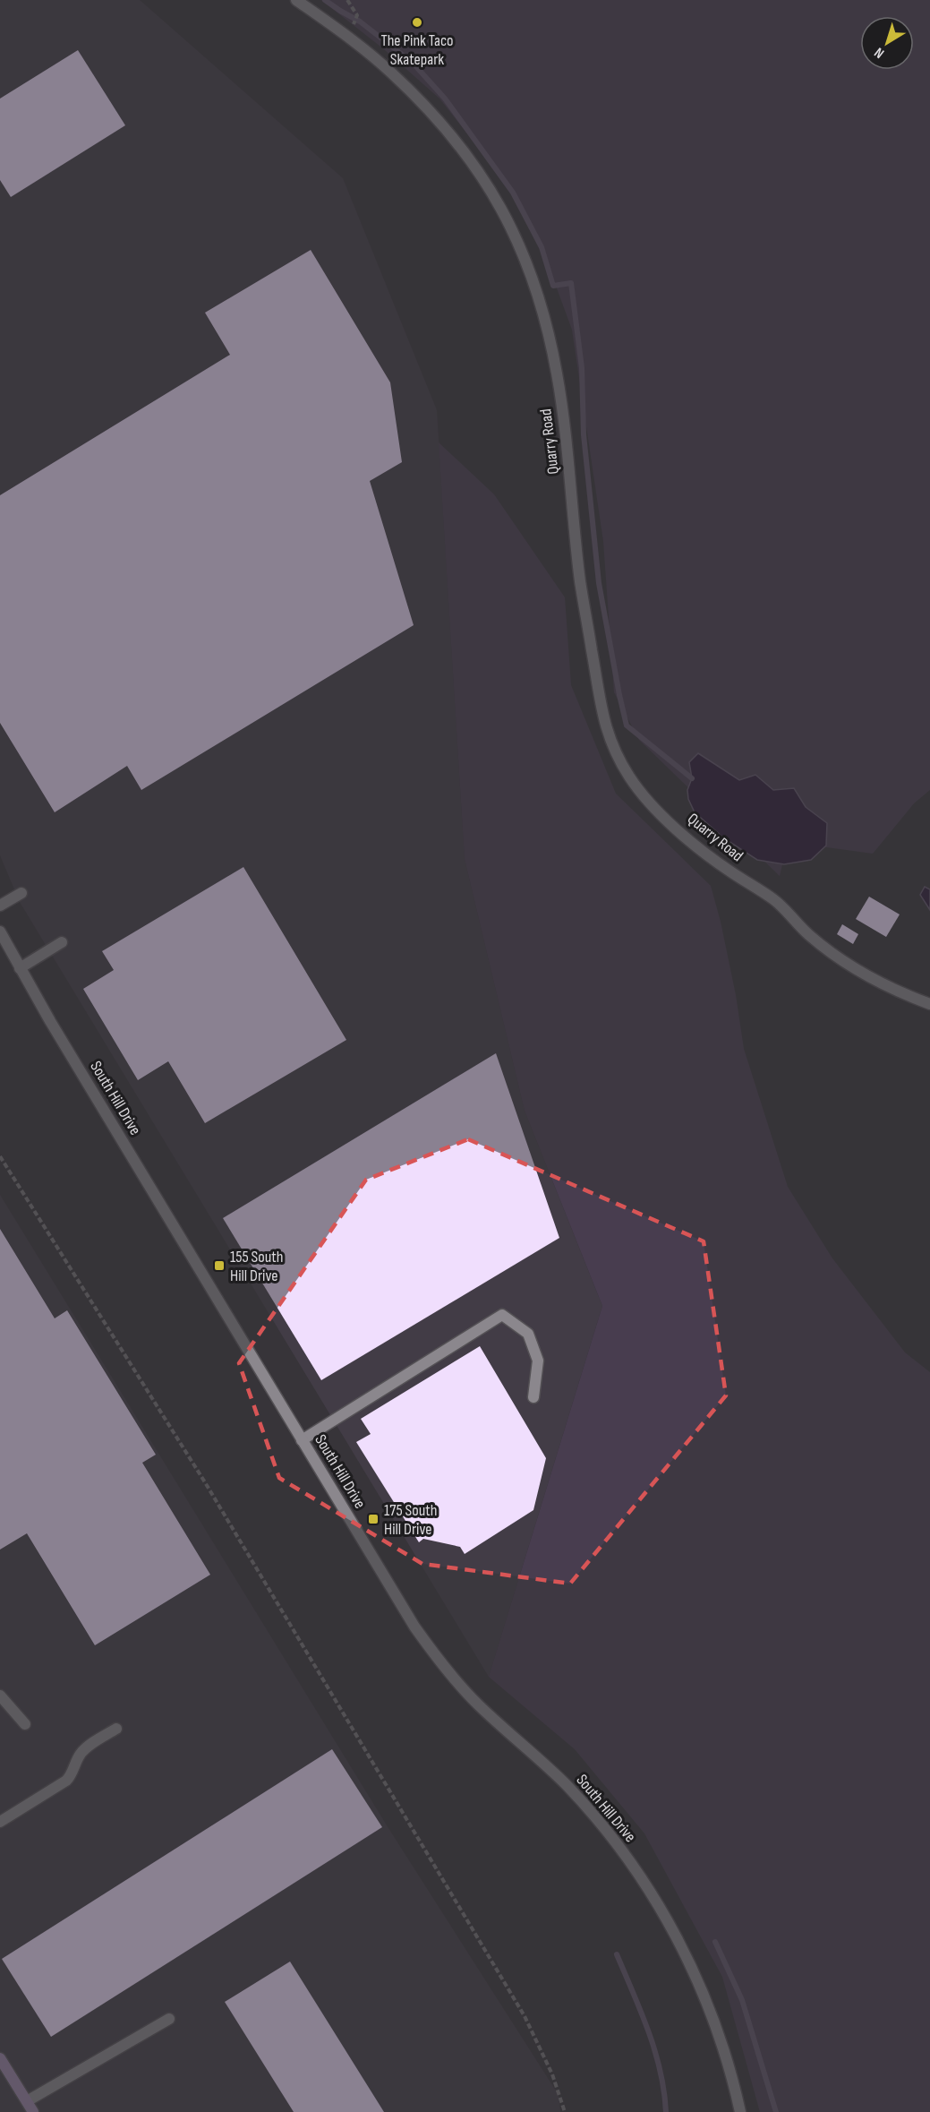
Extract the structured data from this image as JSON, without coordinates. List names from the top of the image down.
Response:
{
  "streets": {
    "street": ["Quarry Road", "South Hill Drive"]
  },
  "places": {
    "other": ["The Pink Taco Skatepark"],
    "transit": ["155 South Hill Drive", "175 South Hill Drive"]
  },
  "north": "bottom left"
}
